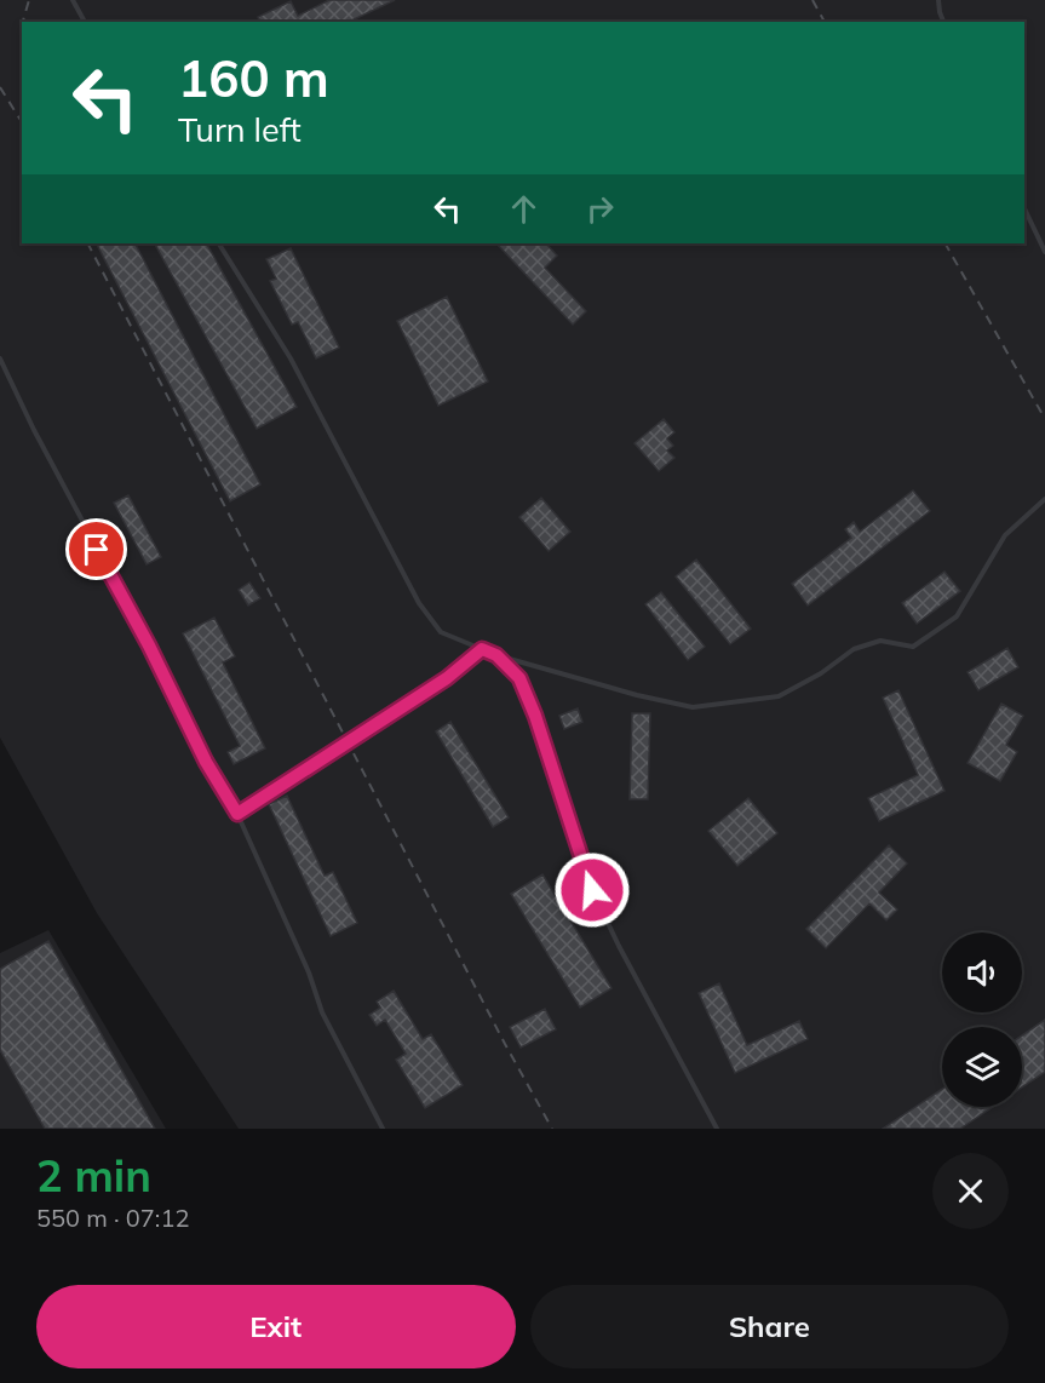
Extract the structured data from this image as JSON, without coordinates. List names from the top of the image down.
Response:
{
  "page": {
    "turn": ["160 m", "Turn left"],
    "heading": ["2 min", "550 m · 07:12"],
    "buttons": ["Exit", "Share"]
  }
}
